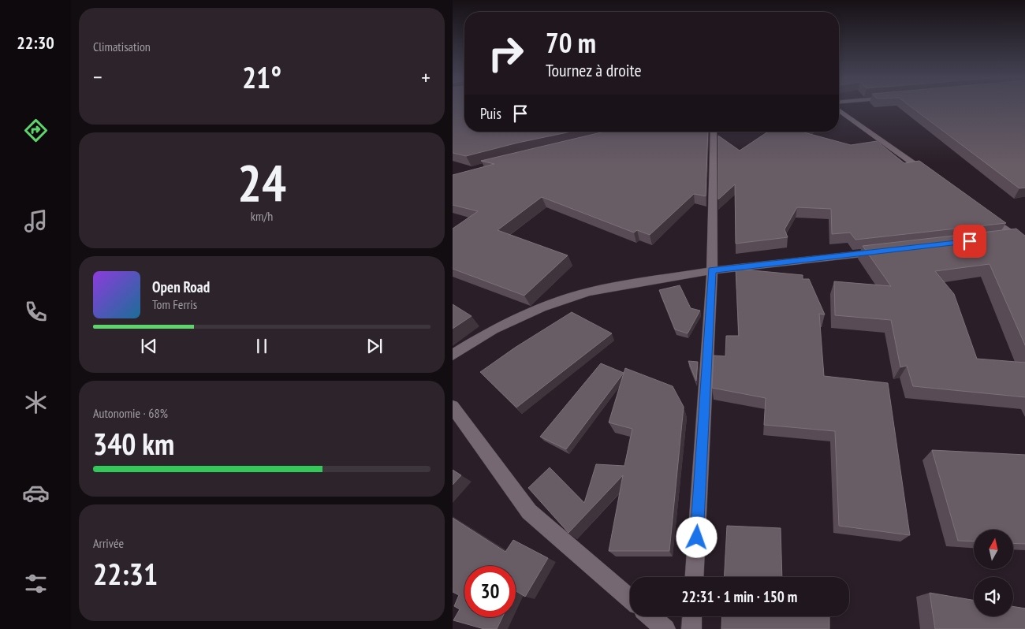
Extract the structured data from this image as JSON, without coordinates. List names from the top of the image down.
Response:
{
  "north": "top",
  "page": {
    "tabs": "22:30",
    "tile": [
      "Climatisation",
      ["24", "km/h"],
      ["Autonomie · 68%", "340 km"],
      ["Arrivée", "22:31"]
    ],
    "turn": ["70 m", "Tournez à droite"],
    "heat": ["−", "21°", "+"],
    "then": "Puis",
    "song": ["Open Road", "Tom Ferris"],
    "limit": "30",
    "trip": "22:31 · 1 min · 150 m"
  }
}
